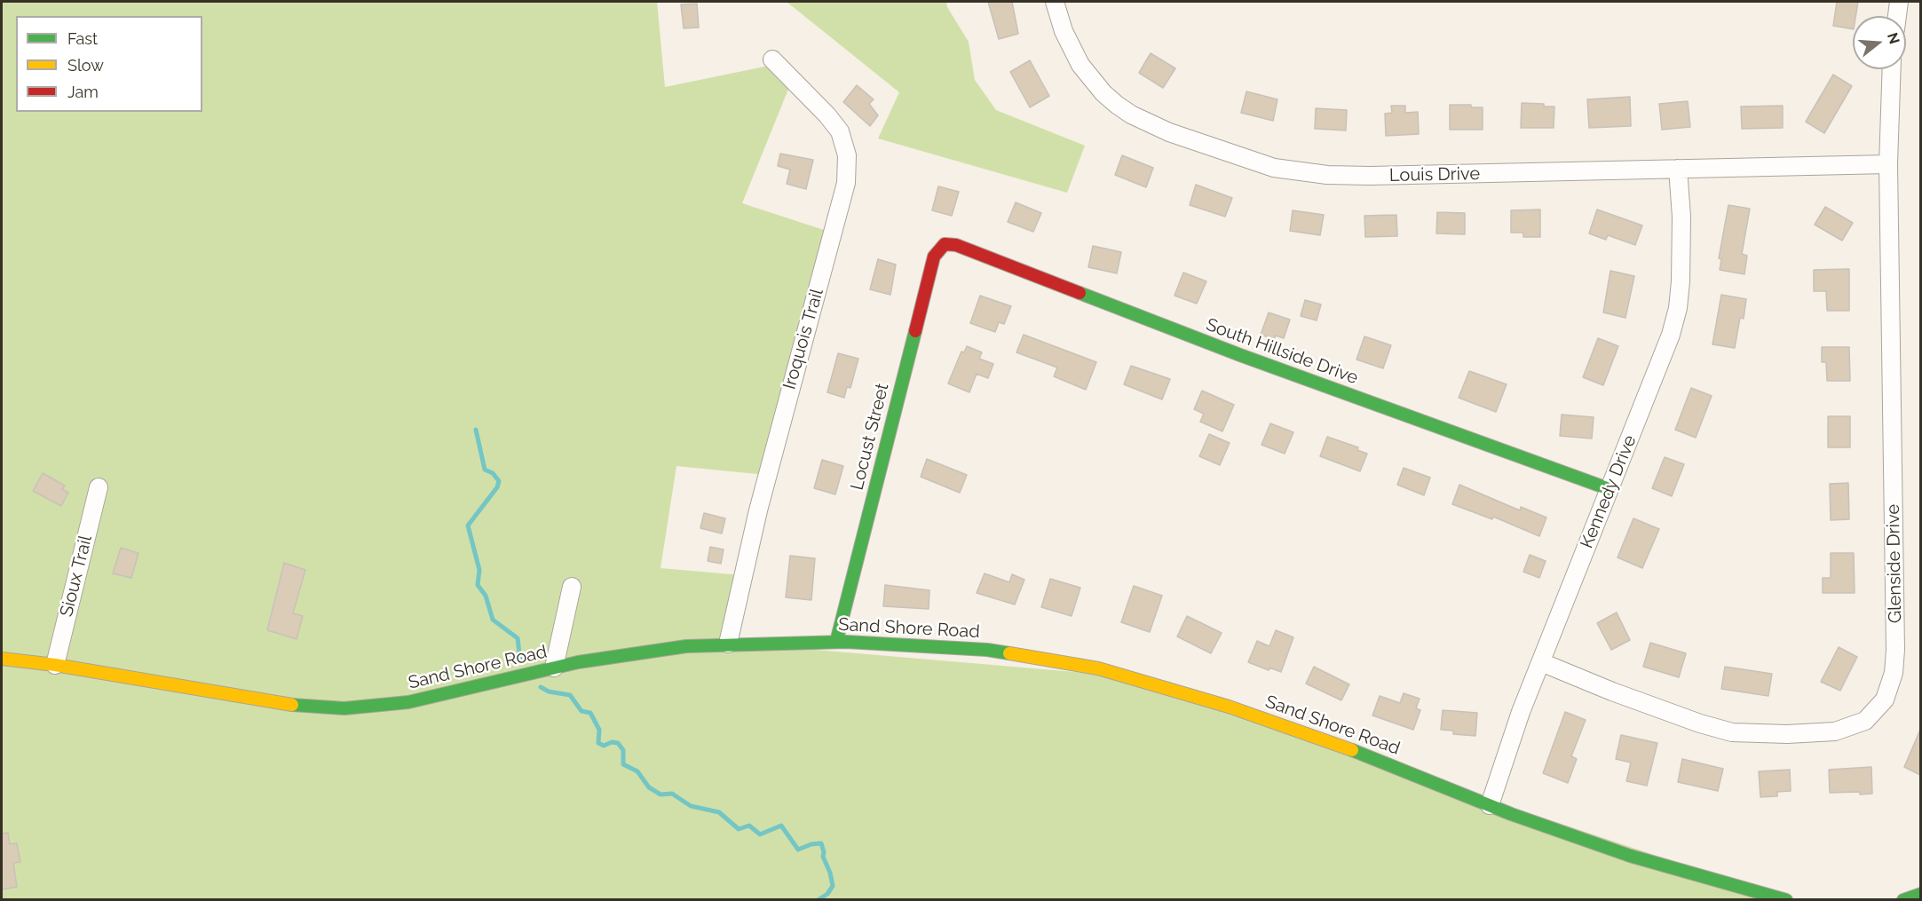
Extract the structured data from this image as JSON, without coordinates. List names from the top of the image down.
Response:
{
  "streets": {
    "street": [
      "Louis Drive",
      "Iroquois Trail",
      "South Hillside Drive",
      "Locust Street",
      "Kennedy Drive",
      "Glenside Drive",
      "Sioux Trail",
      "Sand Shore Road"
    ]
  },
  "crossings": [
    ["Louis Drive", "Kennedy Drive"],
    ["Louis Drive", "Glenside Drive"],
    ["Iroquois Trail", "Sand Shore Road"],
    ["South Hillside Drive", "Locust Street"],
    ["South Hillside Drive", "Kennedy Drive"],
    ["Locust Street", "Sand Shore Road"],
    ["Kennedy Drive", "Glenside Drive"],
    ["Kennedy Drive", "Sand Shore Road"],
    ["Sioux Trail", "Sand Shore Road"]
  ],
  "legend": ["Fast", "Slow", "Jam"],
  "north": "right"
}
